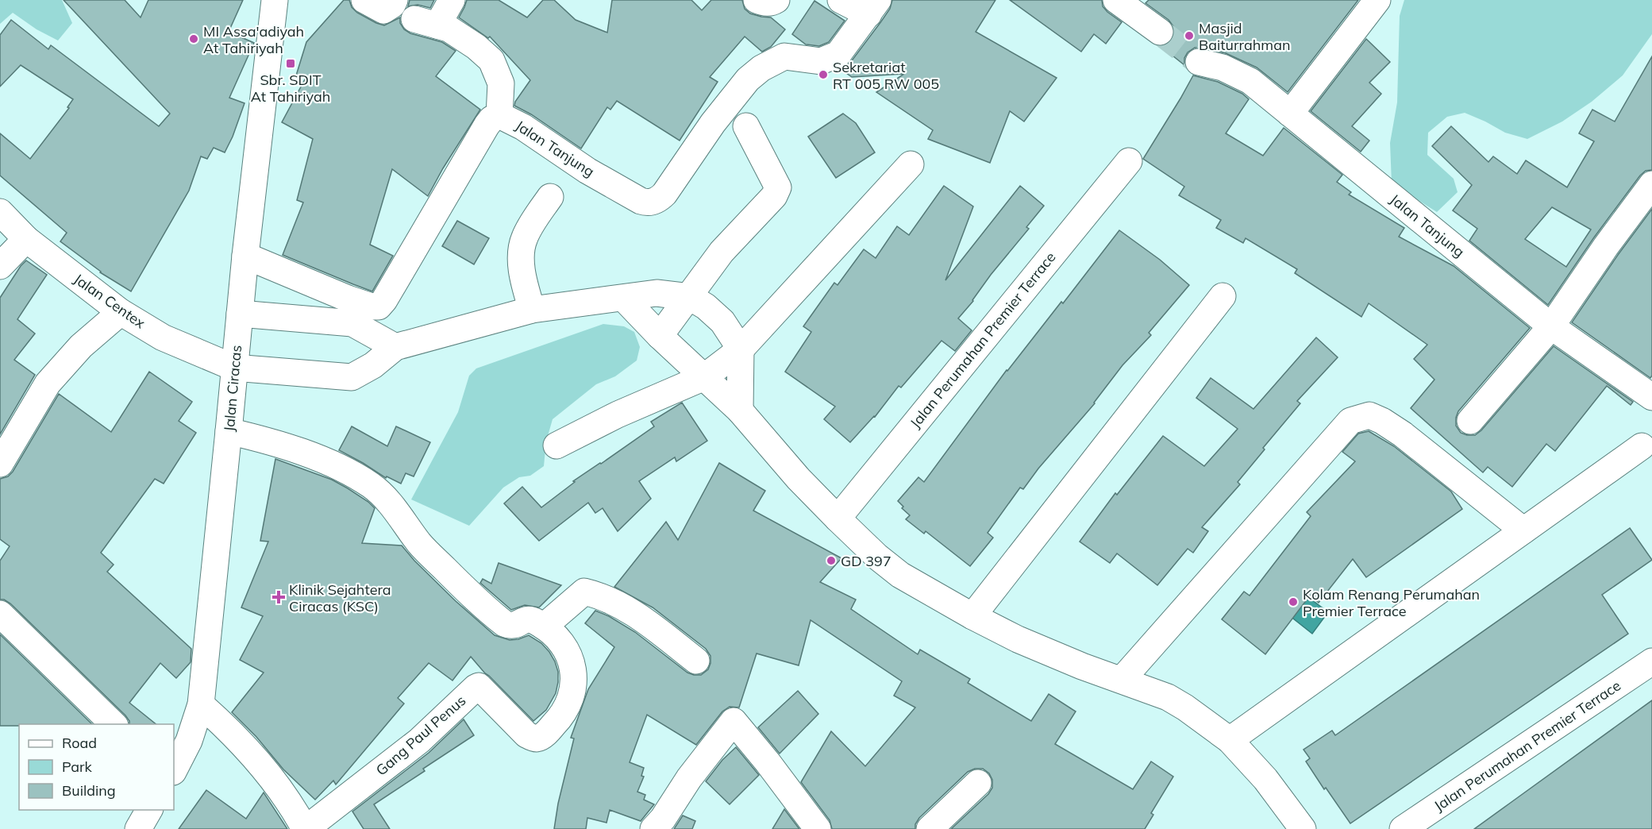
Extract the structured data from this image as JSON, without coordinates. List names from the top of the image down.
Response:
{
  "streets": {
    "street": [
      "Jalan Tanjung",
      "Jalan Centex",
      "Jalan Perumahan Premier Terrace",
      "Jalan Ciracas",
      "Gang Paul Penus"
    ]
  },
  "crossings": [
    ["Jalan Tanjung", "Jalan Ciracas"],
    ["Jalan Centex", "Jalan Ciracas"]
  ],
  "places": {
    "other": [
      "Masjid Baiturrahman",
      "MI Assa'adiyah At Tahiriyah",
      "Sekretariat RT 005 RW 005",
      "GD 397",
      "Kolam Renang Perumahan Premier Terrace"
    ],
    "transit": ["Sbr. SDIT At Tahiriyah"],
    "health": ["Klinik Sejahtera Ciracas (KSC)"]
  },
  "legend": ["Road", "Park", "Building"]
}
